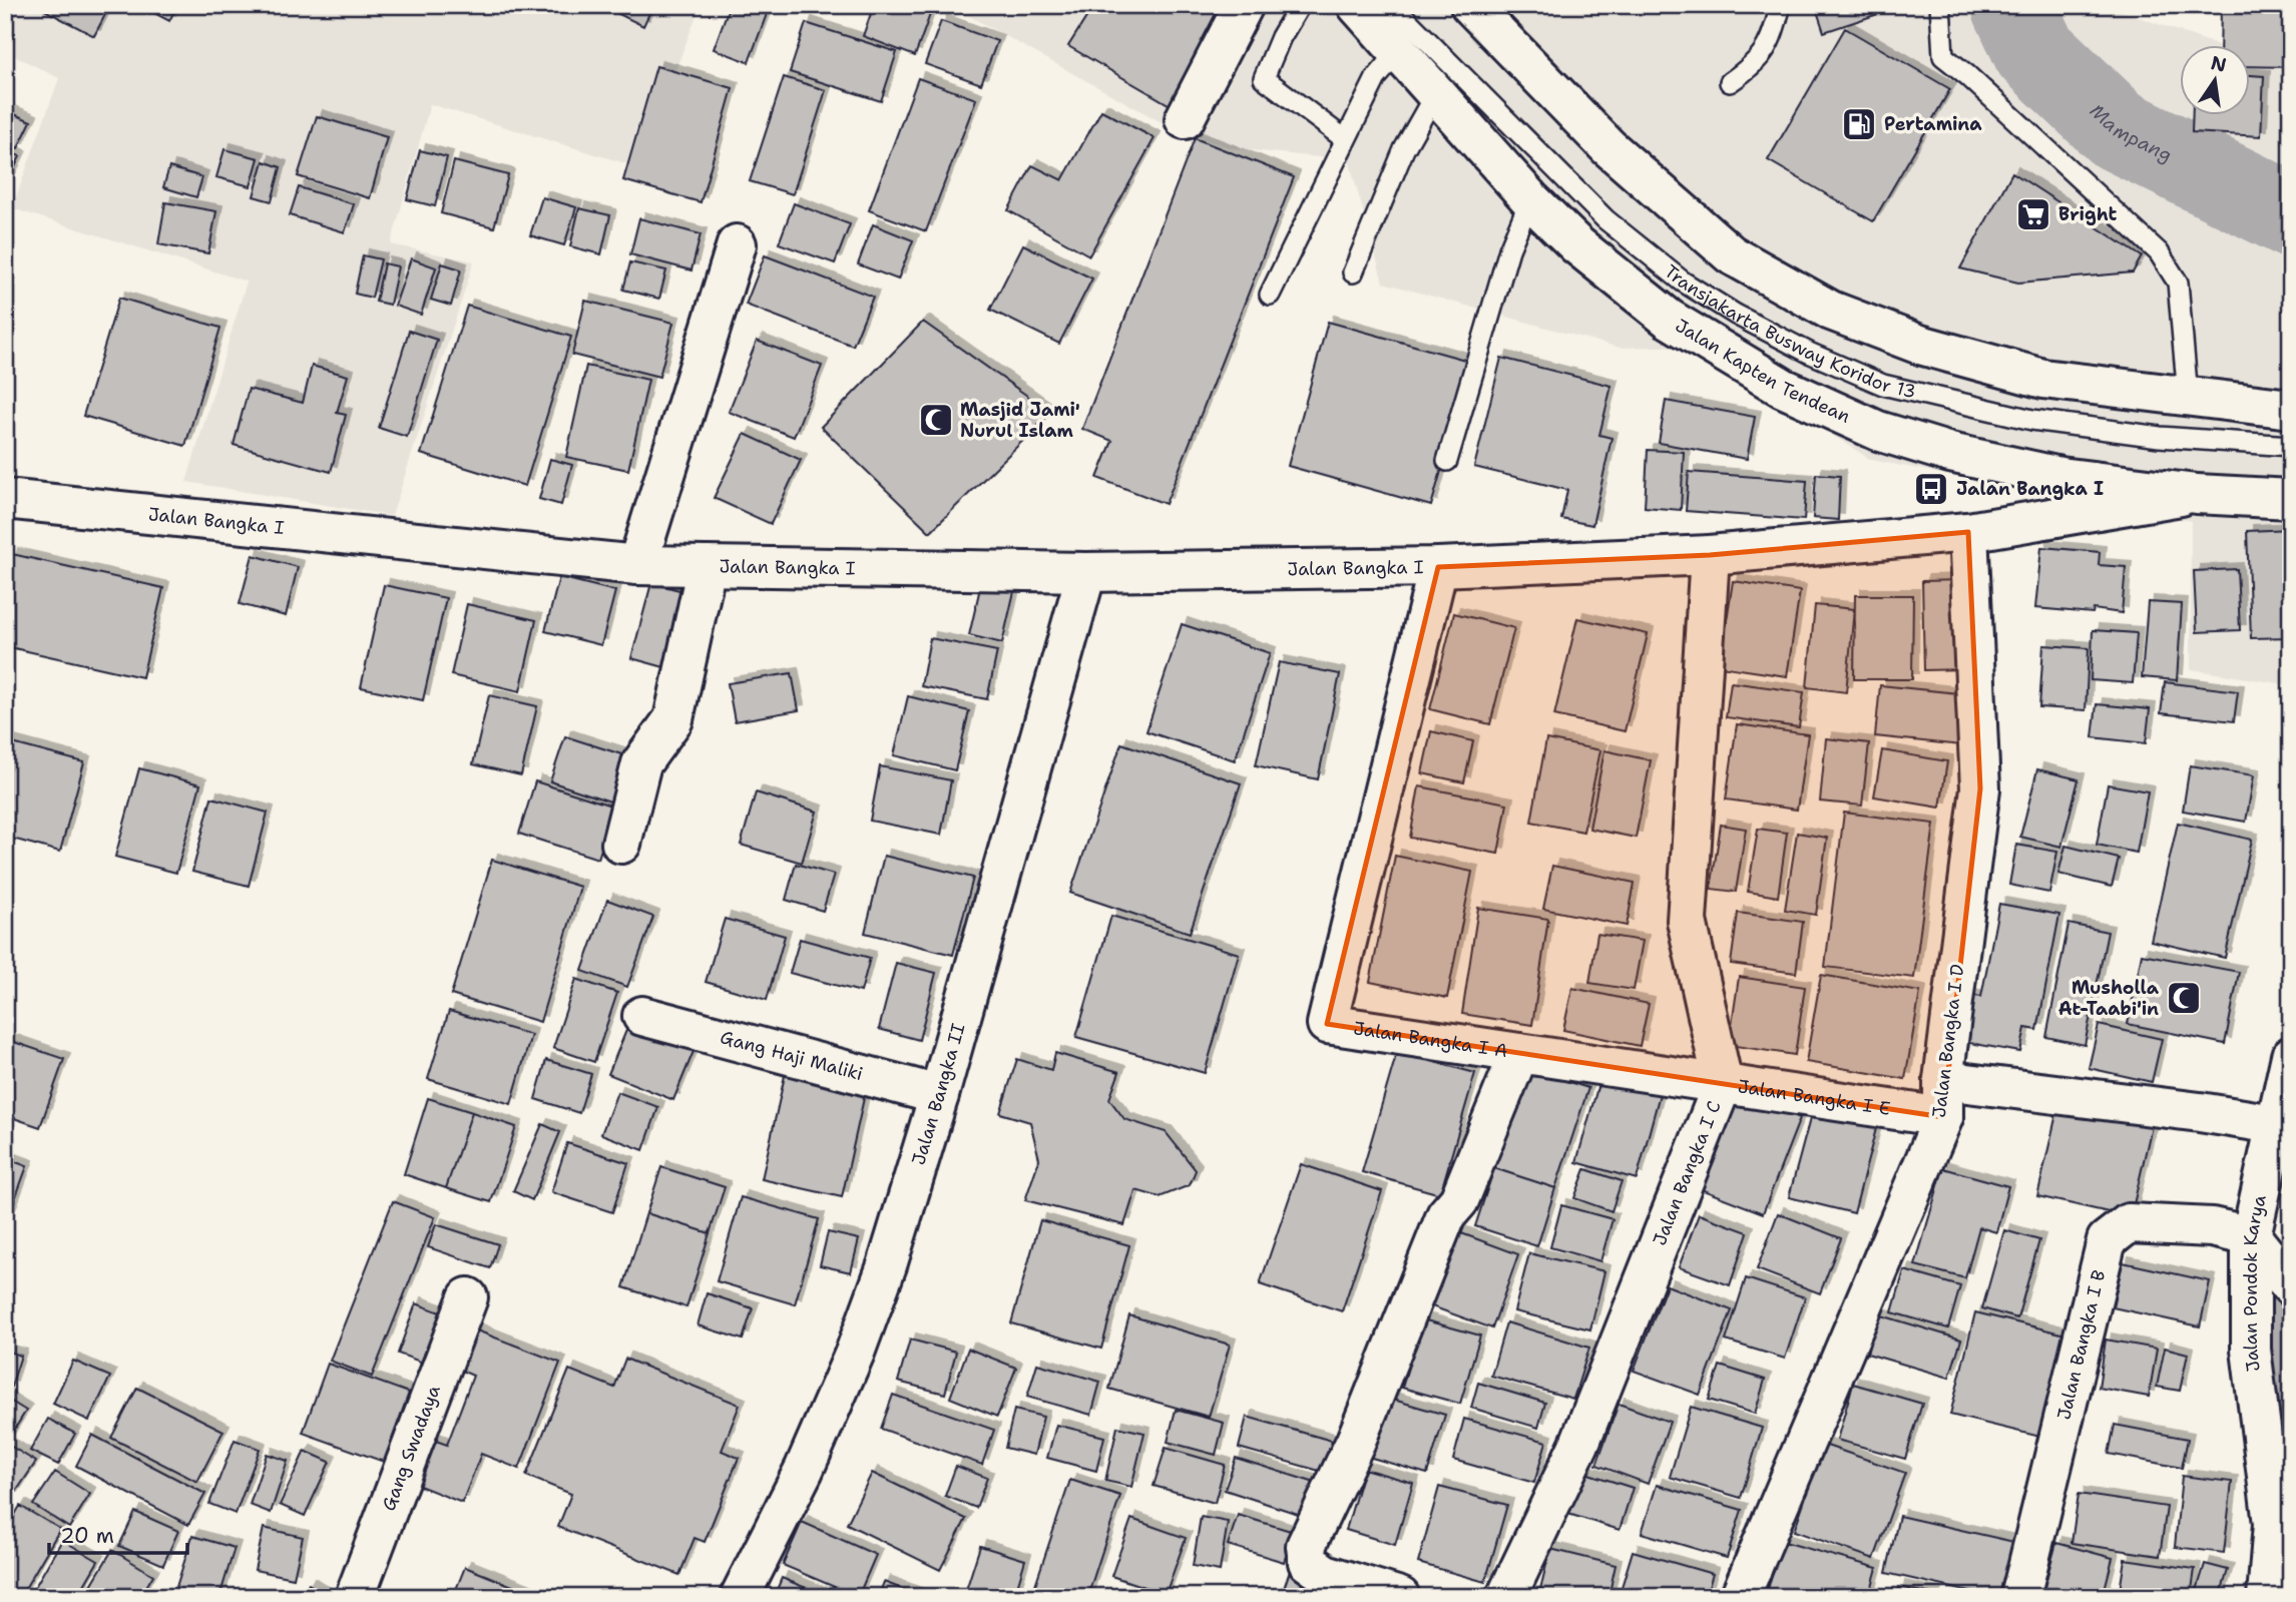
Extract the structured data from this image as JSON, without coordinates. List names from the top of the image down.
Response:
{
  "streets": {
    "street": [
      "Jalan Kapten Tendean",
      "Jalan Bangka I",
      "Jalan Bangka I A",
      "Jalan Bangka I D",
      "Gang Haji Maliki",
      "Jalan Bangka II",
      "Jalan Bangka I E",
      "Jalan Bangka I C",
      "Jalan Pondok Karya",
      "Jalan Bangka I B",
      "Gang Swadaya"
    ],
    "lane": ["Transjakarta Busway Koridor 13"]
  },
  "crossings": [
    ["Jalan Kapten Tendean", "Jalan Bangka I"],
    ["Jalan Bangka I", "Jalan Bangka I A"],
    ["Jalan Bangka I", "Jalan Bangka I D"],
    ["Jalan Bangka I", "Jalan Bangka II"],
    ["Jalan Bangka I", "Jalan Bangka I C"],
    ["Jalan Bangka I A", "Jalan Bangka I E"],
    ["Jalan Bangka I D", "Jalan Bangka I E"],
    ["Gang Haji Maliki", "Jalan Bangka II"],
    ["Jalan Bangka I E", "Jalan Bangka I C"],
    ["Jalan Bangka I E", "Jalan Pondok Karya"],
    ["Jalan Pondok Karya", "Jalan Bangka I B"]
  ],
  "water": ["Mampang"],
  "places": {
    "fuel station": ["Pertamina"],
    "supermarket": ["Bright"],
    "mosque": ["Masjid Jami' Nurul Islam", "Musholla At-Taabi'in"],
    "bus stop": ["Jalan Bangka I"]
  },
  "scale_bar": "20 m",
  "north": "top"
}
